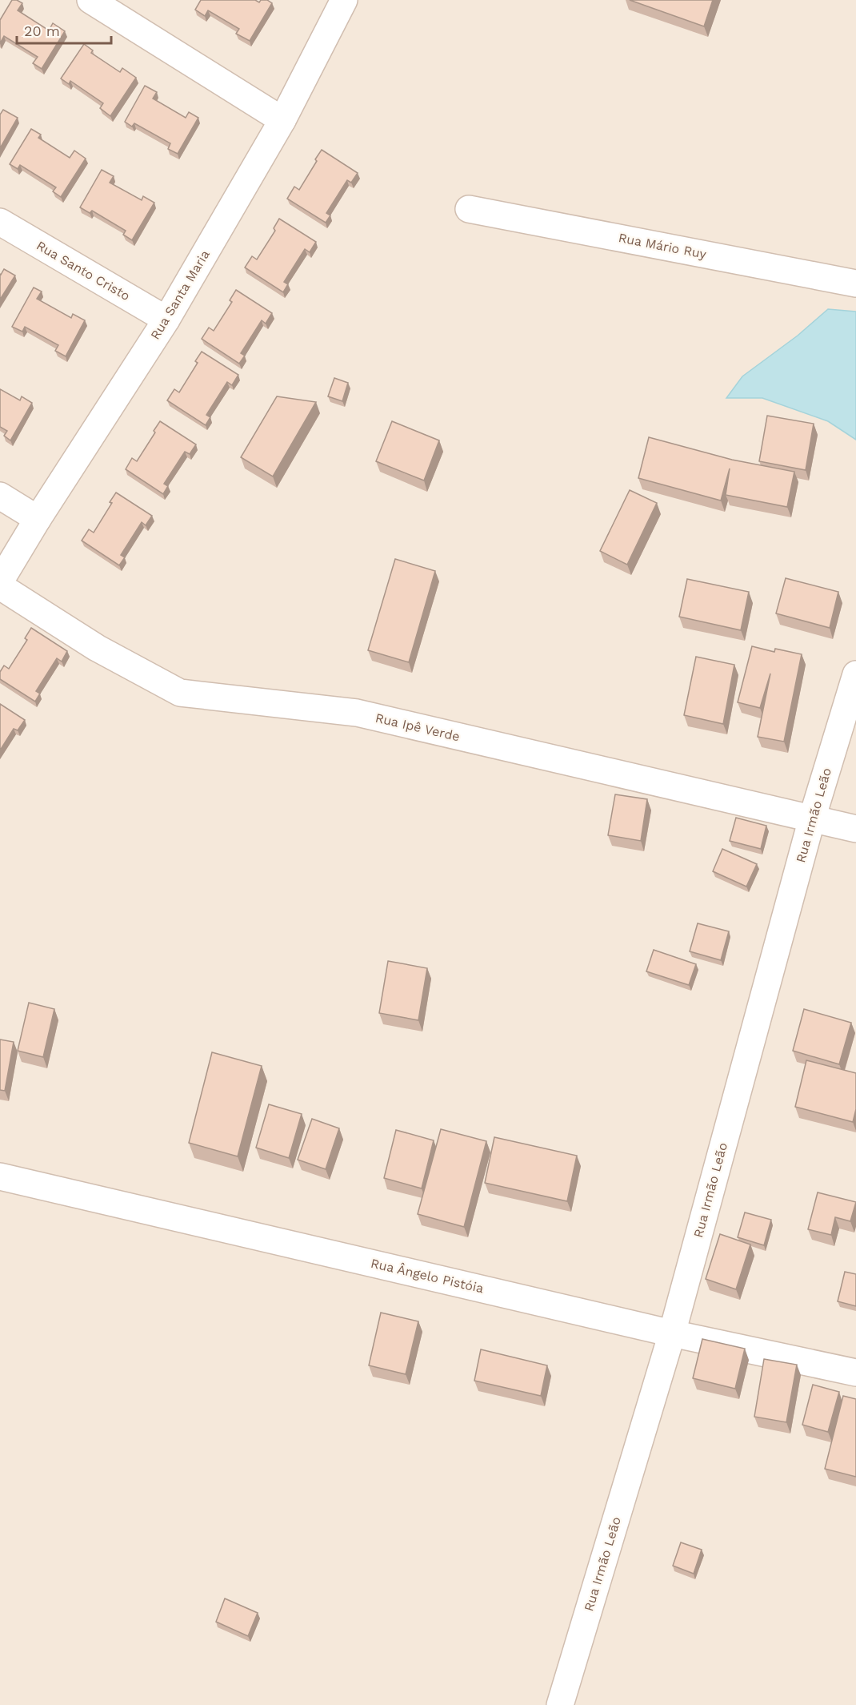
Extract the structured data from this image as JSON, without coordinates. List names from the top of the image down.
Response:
{
  "streets": {
    "street": [
      "Rua Mário Ruy",
      "Rua Santo Cristo",
      "Rua Santa Maria",
      "Rua Ipê Verde",
      "Rua Irmão Leão",
      "Rua Ângelo Pistóia"
    ]
  },
  "crossings": [
    ["Rua Santo Cristo", "Rua Santa Maria"],
    ["Rua Ipê Verde", "Rua Irmão Leão"],
    ["Rua Irmão Leão", "Rua Ângelo Pistóia"]
  ],
  "scale_bar": "20 m"
}
